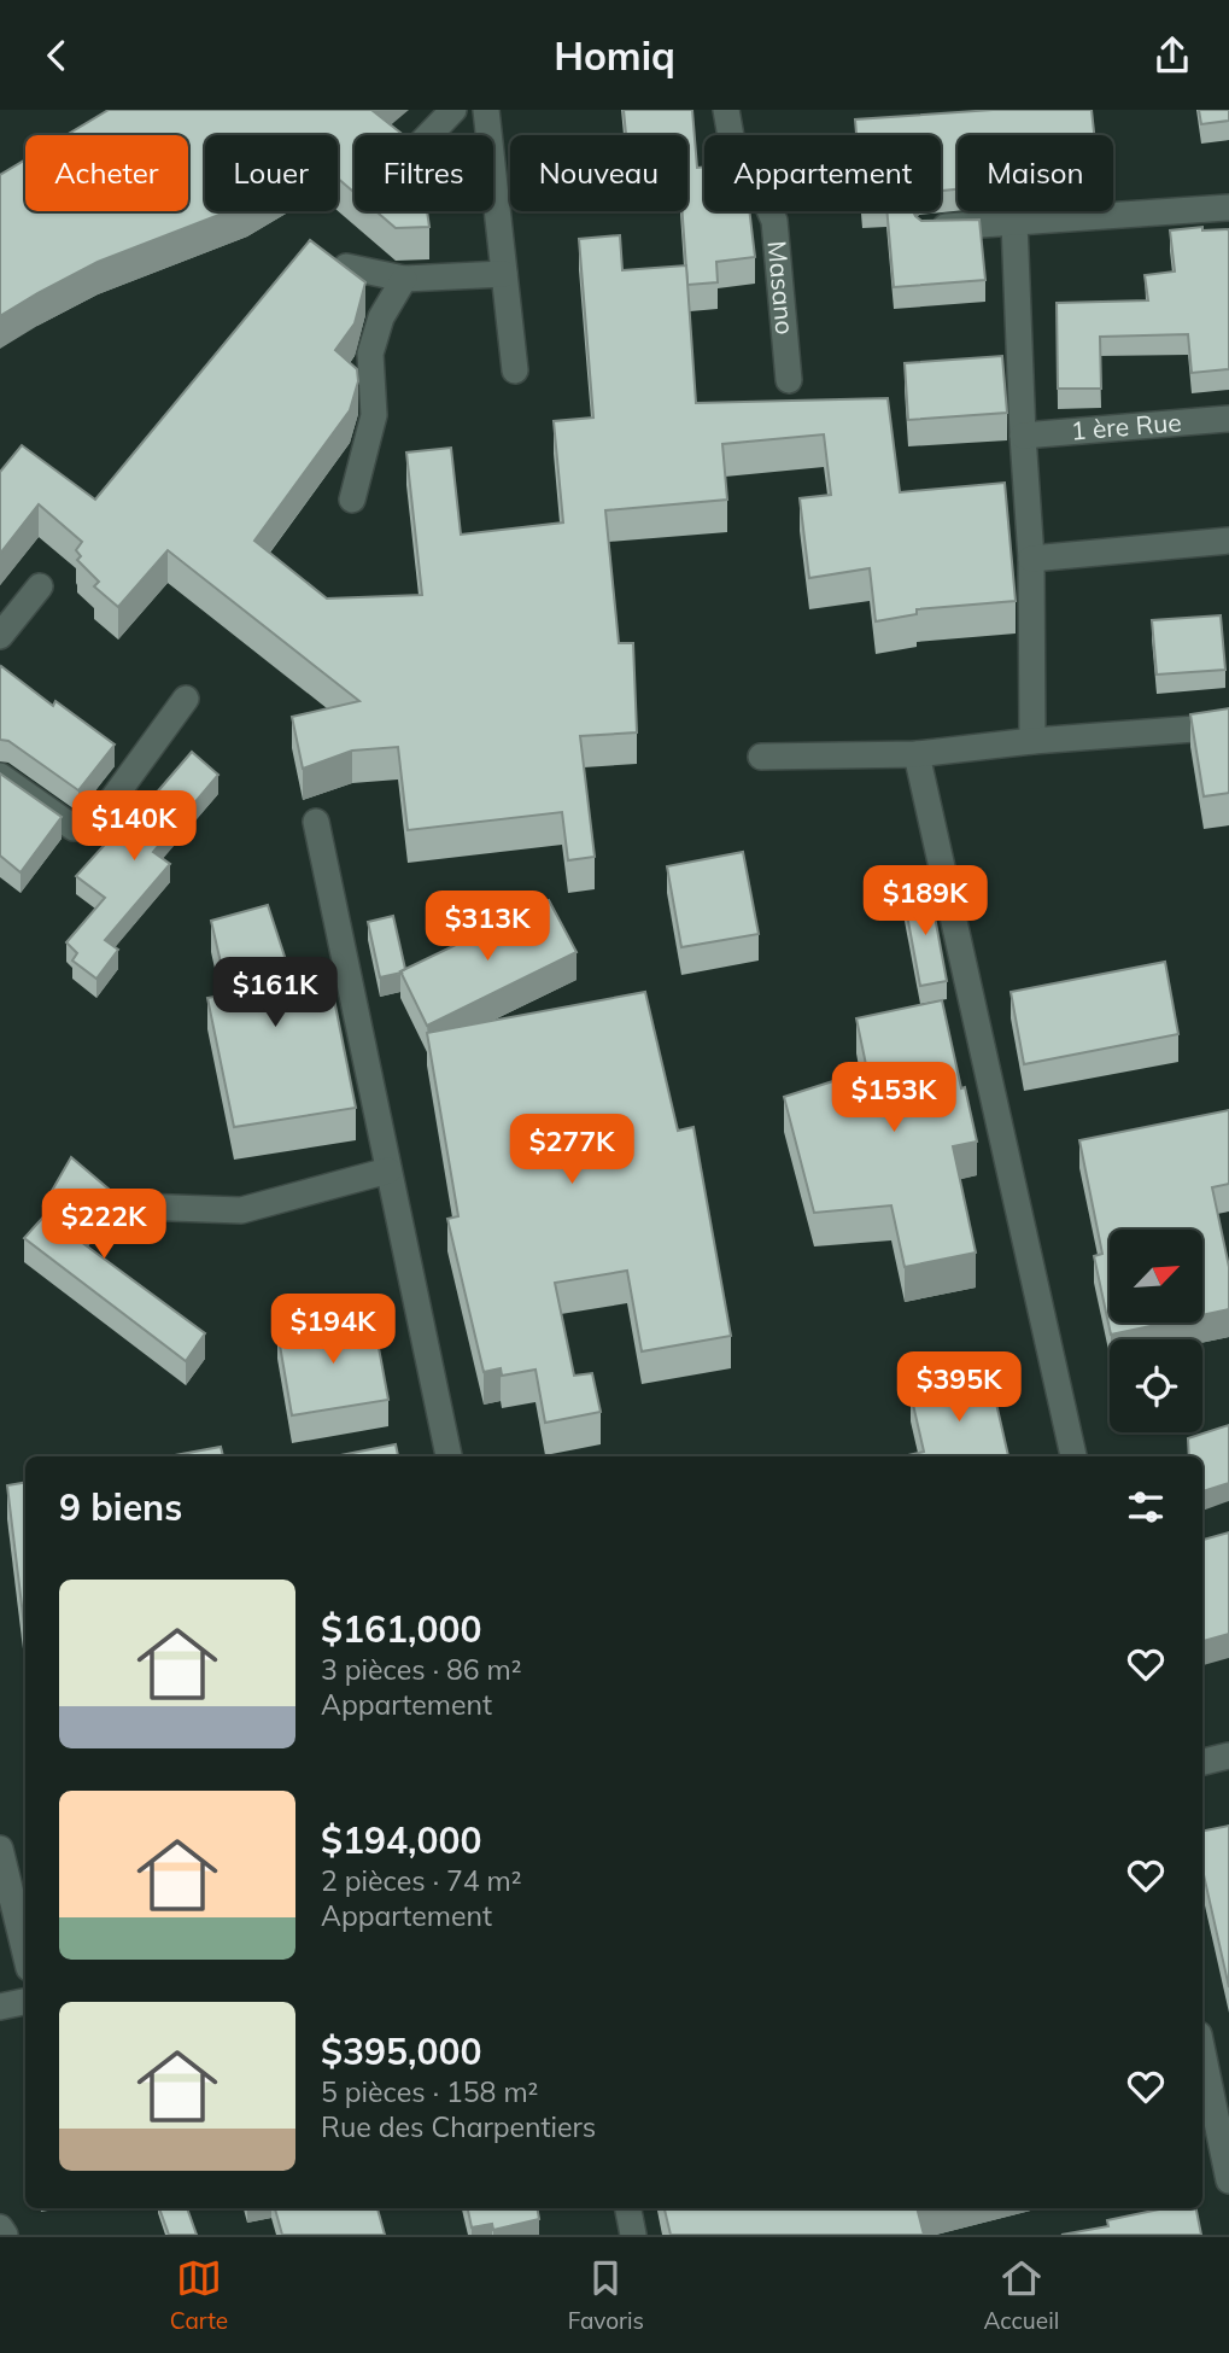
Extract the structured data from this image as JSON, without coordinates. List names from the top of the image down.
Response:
{
  "streets": {
    "street": ["Masano", "1 ère Rue"]
  },
  "north": "top right",
  "page": {
    "header": "Homiq",
    "chip": [
      "Acheter",
      "Louer",
      "Filtres",
      "Nouveau",
      "Appartement",
      "Maison"
    ],
    "price": [
      "$140K",
      "$189K",
      "$313K",
      "$161K",
      "$153K",
      "$277K",
      "$222K",
      "$194K",
      "$395K"
    ],
    "heading": "9 biens",
    "list": [
      {
        "name": "$161,000",
        "note": "3 pièces · 86 m² · Appartement"
      },
      {
        "name": "$194,000",
        "note": "2 pièces · 74 m² · Appartement"
      },
      {
        "name": "$395,000",
        "note": "5 pièces · 158 m² · Rue des Charpentiers"
      }
    ],
    "tabs": ["Carte", "Favoris", "Accueil"]
  }
}
